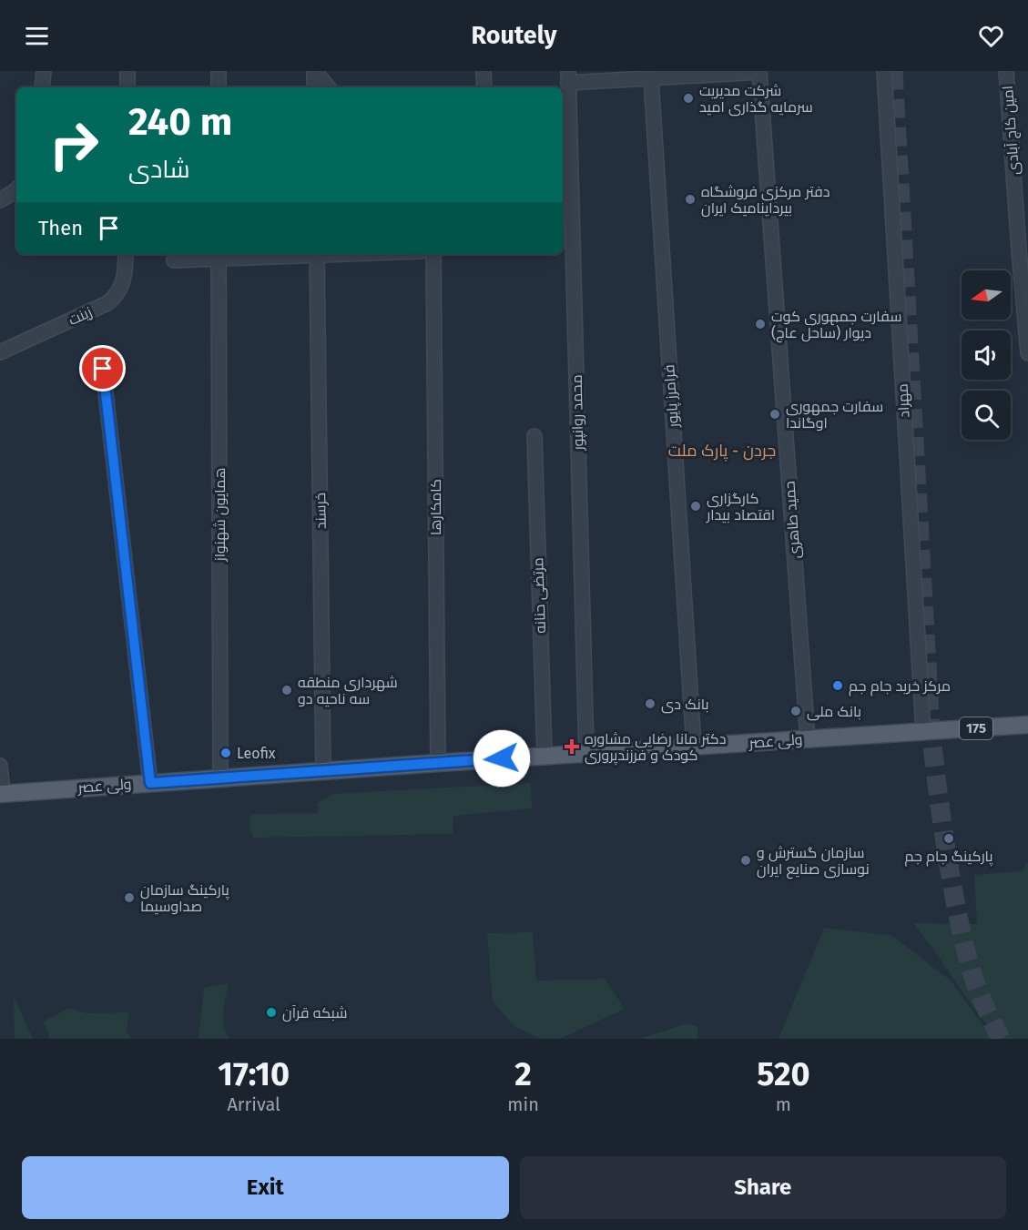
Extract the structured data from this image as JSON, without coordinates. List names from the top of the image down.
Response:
{
  "streets": {
    "main road": ["175", "ولی عصر"],
    "street": [
      "امین کاج آبادی",
      "زینت",
      "فرامرز پایور",
      "مهراد",
      "محمد روانپور",
      "کامکارها",
      "خرسند",
      "همایون شهنواز",
      "حمید طاهری",
      "مرتضی حنانه"
    ]
  },
  "crossings": [
    ["فرامرز پایور", "ولی عصر"],
    ["مهراد", "ولی عصر"],
    ["محمد روانپور", "ولی عصر"],
    ["کامکارها", "ولی عصر"],
    ["خرسند", "ولی عصر"],
    ["همایون شهنواز", "ولی عصر"],
    ["حمید طاهری", "ولی عصر"],
    ["مرتضی حنانه", "ولی عصر"]
  ],
  "districts": ["جردن - پارک ملت"],
  "places": {
    "other": [
      "شرکت مدیریت سرمایه گذاری امید",
      "دفتر مرکزی فروشگاه بیرداینامیک ایران",
      "سفارت جمهوری کوت دیوار (ساحل عاج)",
      "سفارت جمهوری اوگاندا",
      "کارگزاری اقتصاد بیدار",
      "مرکز خرید جام جم",
      "شهرداری منطقه سه ناحیه دو",
      "بانک دی",
      "بانک ملی",
      "Leofix",
      "پارکینگ جام جم",
      "سازمان گسترش و نوسازی صنایع ایران",
      "پارکینگ سازمان صداوسیما",
      "شبکه قرآن"
    ],
    "health": ["دکتر مانا رضایی مشاوره کودک و فرزندپروری"]
  },
  "north": "left",
  "page": {
    "header": "Routely",
    "turn": ["240 m", "شادی"],
    "then": "Then",
    "eta": [
      "17:10",
      "Arrival",
      "2",
      "min",
      "520",
      "m"
    ],
    "buttons": ["Exit", "Share"]
  }
}
